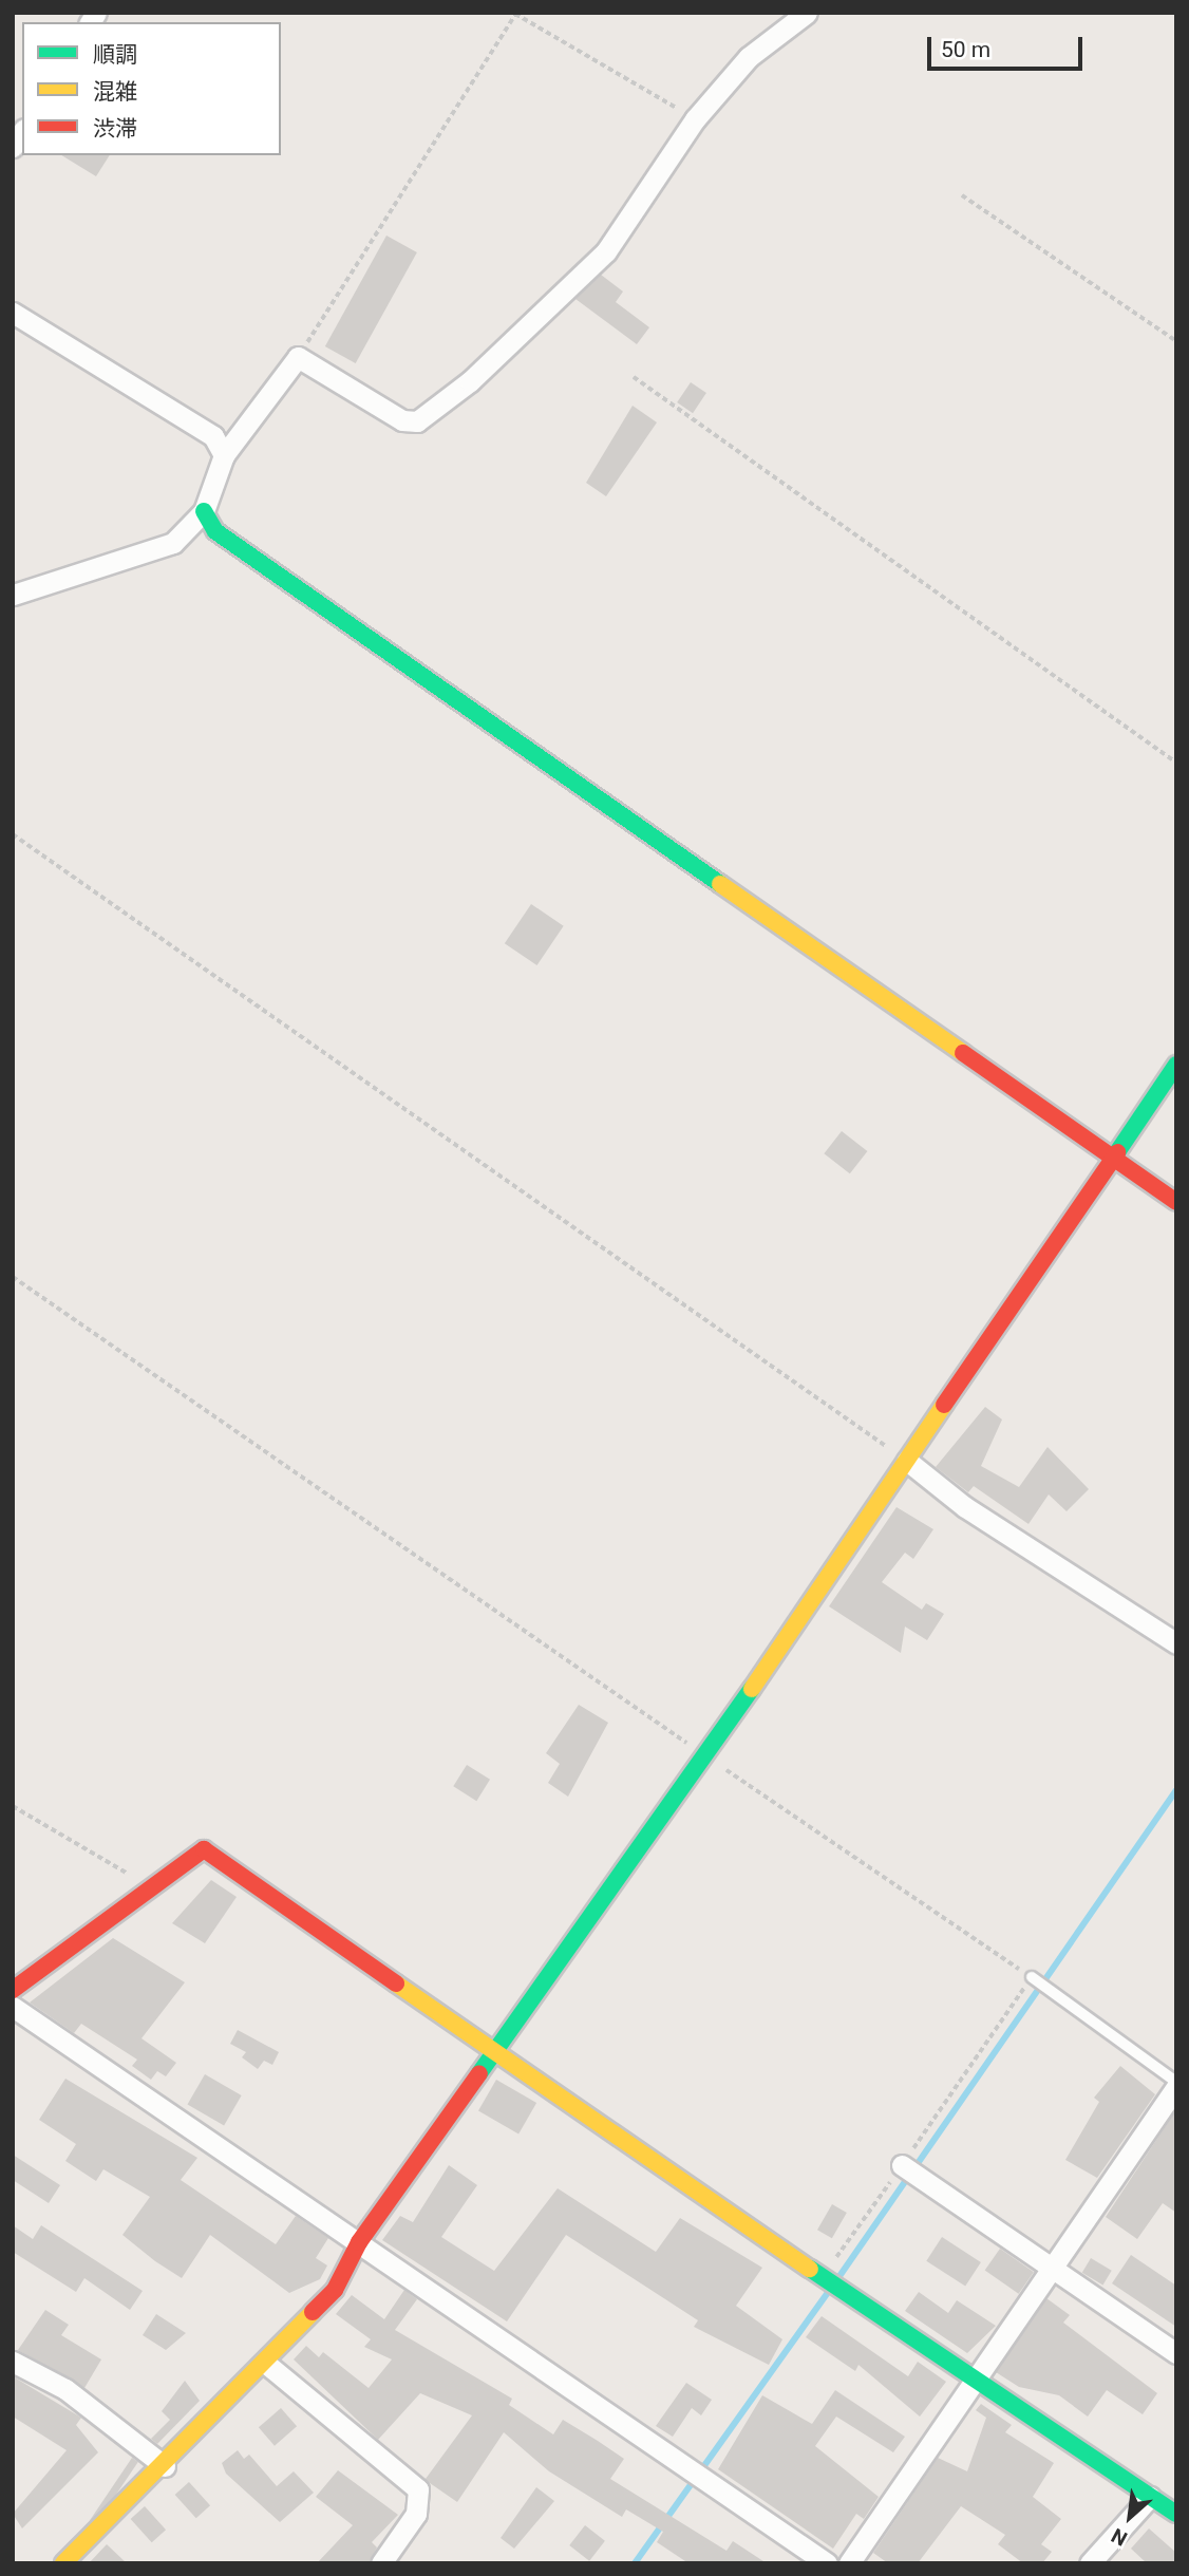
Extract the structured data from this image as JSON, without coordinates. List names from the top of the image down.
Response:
{
  "legend": ["順調", "混雑", "渋滞"],
  "scale_bar": "50 m",
  "north": "bottom left"
}
